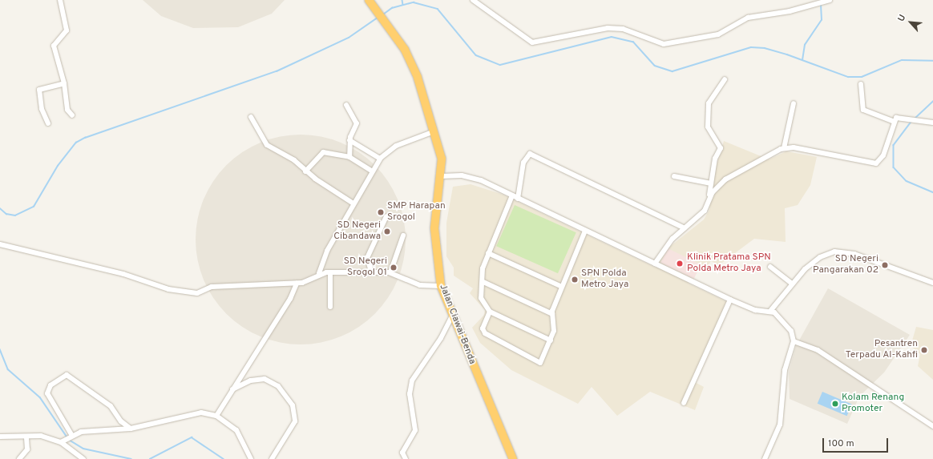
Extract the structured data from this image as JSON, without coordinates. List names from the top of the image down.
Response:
{
  "streets": {
    "highway": ["Jalan Ciawai-Benda"]
  },
  "places": [
    "SMP Harapan Srogol",
    "SD Negeri Cibandawa",
    "Klinik Pratama SPN Polda Metro Jaya",
    "SD Negeri Pangarakan 02",
    "SD Negeri Srogol 01",
    "SPN Polda Metro Jaya",
    "Pesantren Terpadu Al-Kahfi",
    "Kolam Renang Promoter"
  ],
  "scale_bar": "100 m",
  "north": "top left"
}
